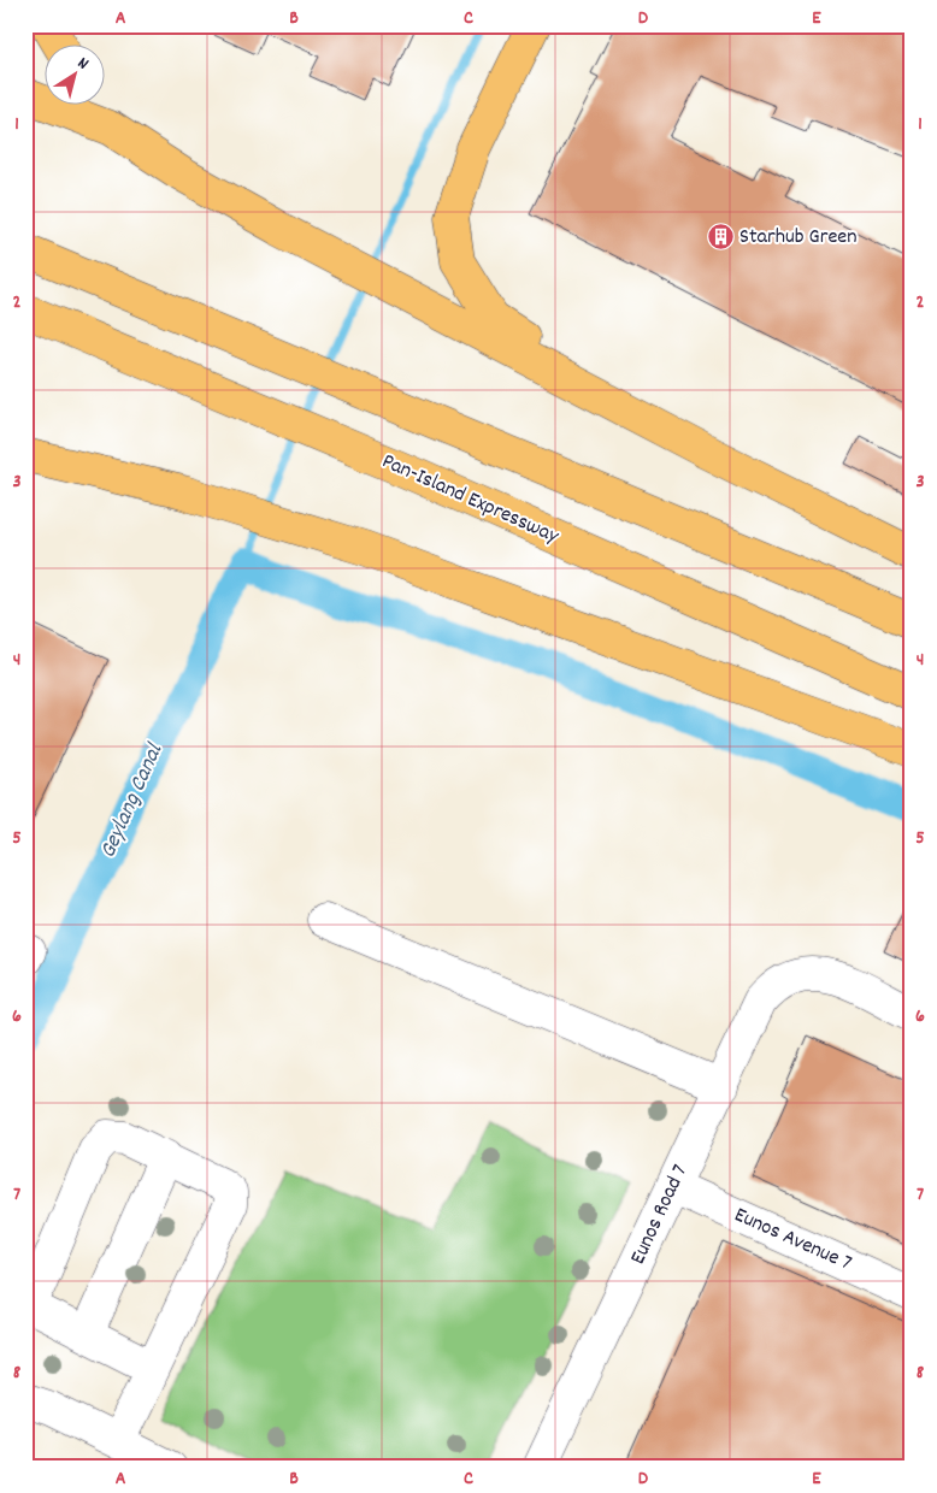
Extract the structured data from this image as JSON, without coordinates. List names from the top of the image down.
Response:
{
  "streets": {
    "highway": ["Pan-Island Expressway"],
    "lane": ["Eunos Road 7", "Eunos Avenue 7"]
  },
  "crossings": [
    ["Eunos Road 7", "Eunos Avenue 7"]
  ],
  "water": ["Geylang Canal"],
  "places": {
    "building": ["Starhub Green"]
  },
  "north": "top right",
  "grid": {
    "columns": [
      "A",
      "B",
      "C",
      "D",
      "E"
    ],
    "rows": [
      "1",
      "2",
      "3",
      "4",
      "5",
      "6",
      "7",
      "8"
    ]
  }
}
